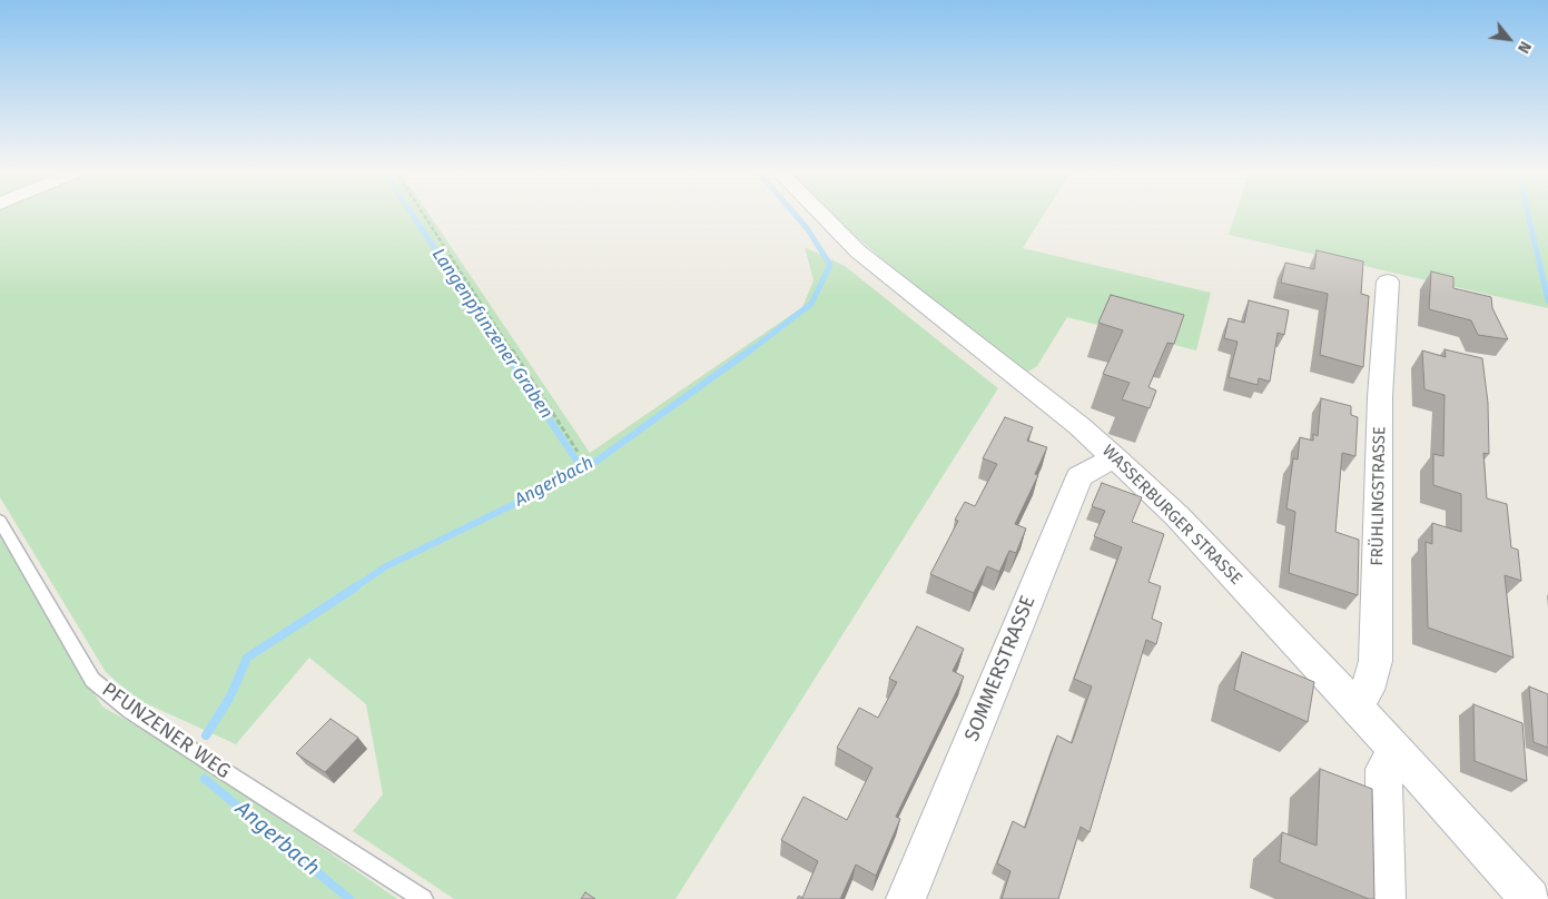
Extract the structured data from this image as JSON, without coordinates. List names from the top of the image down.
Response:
{
  "streets": {
    "street": ["FRÜHLINGSTRASSE", "WASSERBURGER STRASSE", "SOMMERSTRASSE"],
    "lane": ["PFUNZENER WEG"]
  },
  "crossings": [
    ["FRÜHLINGSTRASSE", "WASSERBURGER STRASSE"],
    ["WASSERBURGER STRASSE", "SOMMERSTRASSE"]
  ],
  "water": ["Langenpfunzener Graben", "Angerbach"],
  "north": "bottom right"
}
